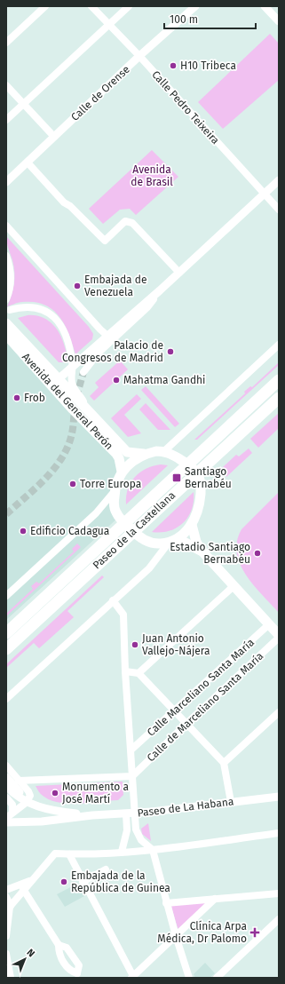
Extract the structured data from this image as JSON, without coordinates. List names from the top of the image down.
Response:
{
  "streets": {
    "highway": ["Paseo de la Castellana"],
    "main road": ["Avenida del General Perón"],
    "street": [
      "Calle de Orense",
      "Calle Pedro Teixeira",
      "Calle Marceliano Santa María",
      "Calle de Marceliano Santa María",
      "Paseo de La Habana"
    ]
  },
  "crossings": [
    ["Calle de Orense", "Calle Pedro Teixeira"]
  ],
  "parks": ["Avenida de Brasil"],
  "places": {
    "other": [
      "H10 Tribeca",
      "Embajada de Venezuela",
      "Palacio de Congresos de Madrid",
      "Mahatma Gandhi",
      "Frob",
      "Torre Europa",
      "Edificio Cadagua",
      "Estadio Santiago Bernabéu",
      "Juan Antonio Vallejo-Nájera",
      "Monumento a José Martí",
      "Embajada de la República de Guinea"
    ],
    "transit": ["Santiago Bernabéu"],
    "health": ["Clínica Arpa Médica, Dr Palomo"]
  },
  "scale_bar": "100 m",
  "north": "top right"
}
